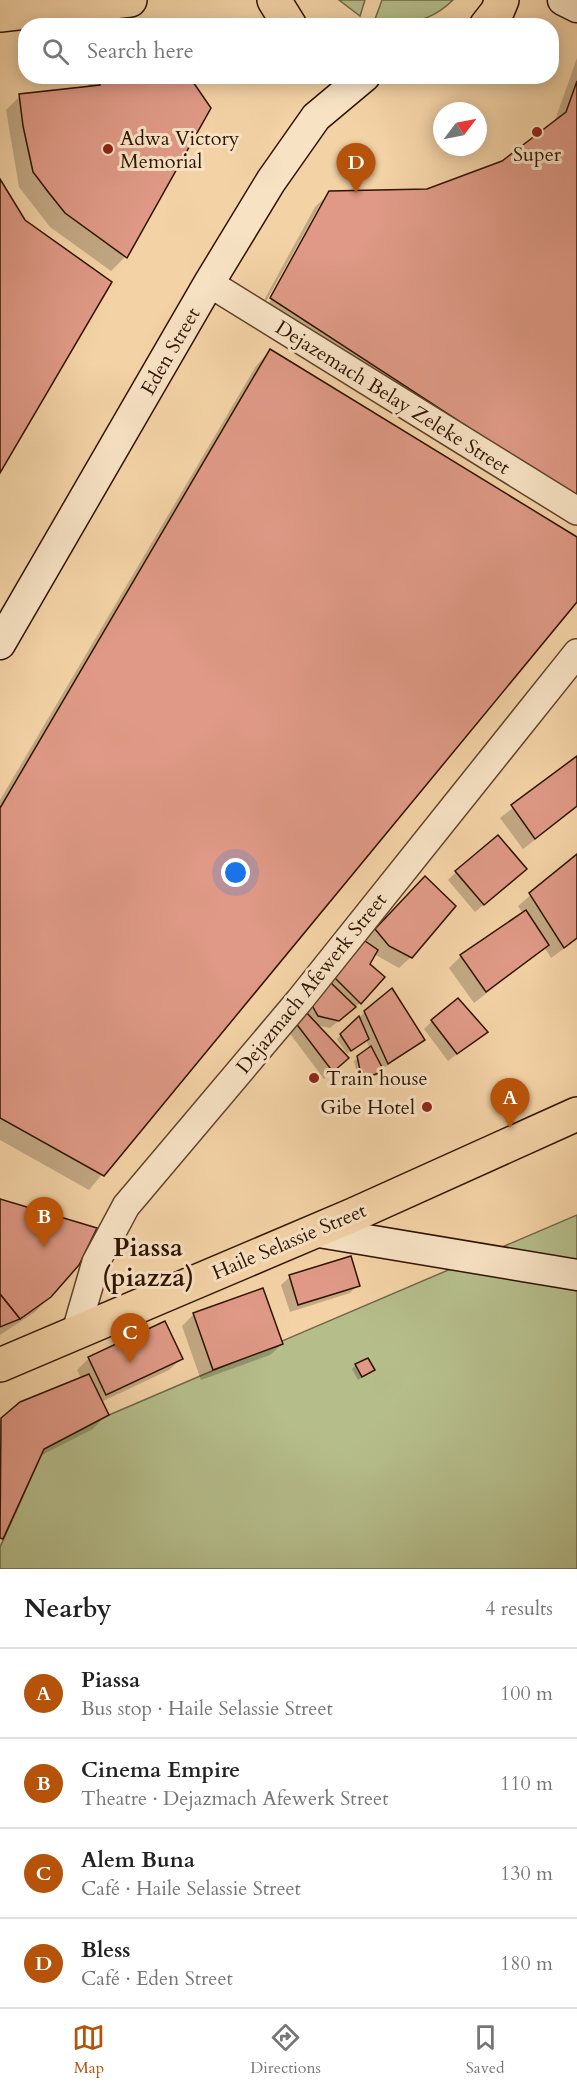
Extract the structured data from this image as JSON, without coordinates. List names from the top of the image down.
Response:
{
  "streets": {
    "main road": ["Eden Street", "Haile Selassie Street"],
    "street": ["Dejazemach Belay Zeleke Street", "Dejazmach Afewerk Street"]
  },
  "crossings": [
    ["Eden Street", "Dejazemach Belay Zeleke Street"],
    ["Dejazmach Afewerk Street", "Haile Selassie Street"]
  ],
  "districts": ["Piassa (piazza)"],
  "places": [
    "Super",
    "Adwa Victory Memorial",
    "Train house",
    "Gibe Hotel"
  ],
  "north": "top right",
  "page": {
    "search": "Search here",
    "pins": [
      "D",
      "A",
      "B",
      "C"
    ],
    "heading": ["Nearby", "4 results"],
    "list": [
      {
        "mark": "A",
        "name": "Piassa",
        "note": "Bus stop · Haile Selassie Street",
        "value": "100 m"
      },
      {
        "mark": "B",
        "name": "Cinema Empire",
        "note": "Theatre · Dejazmach Afewerk Street",
        "value": "110 m"
      },
      {
        "mark": "C",
        "name": "Alem Buna",
        "note": "Café · Haile Selassie Street",
        "value": "130 m"
      },
      {
        "mark": "D",
        "name": "Bless",
        "note": "Café · Eden Street",
        "value": "180 m"
      }
    ],
    "nav": ["Map", "Directions", "Saved"]
  }
}
